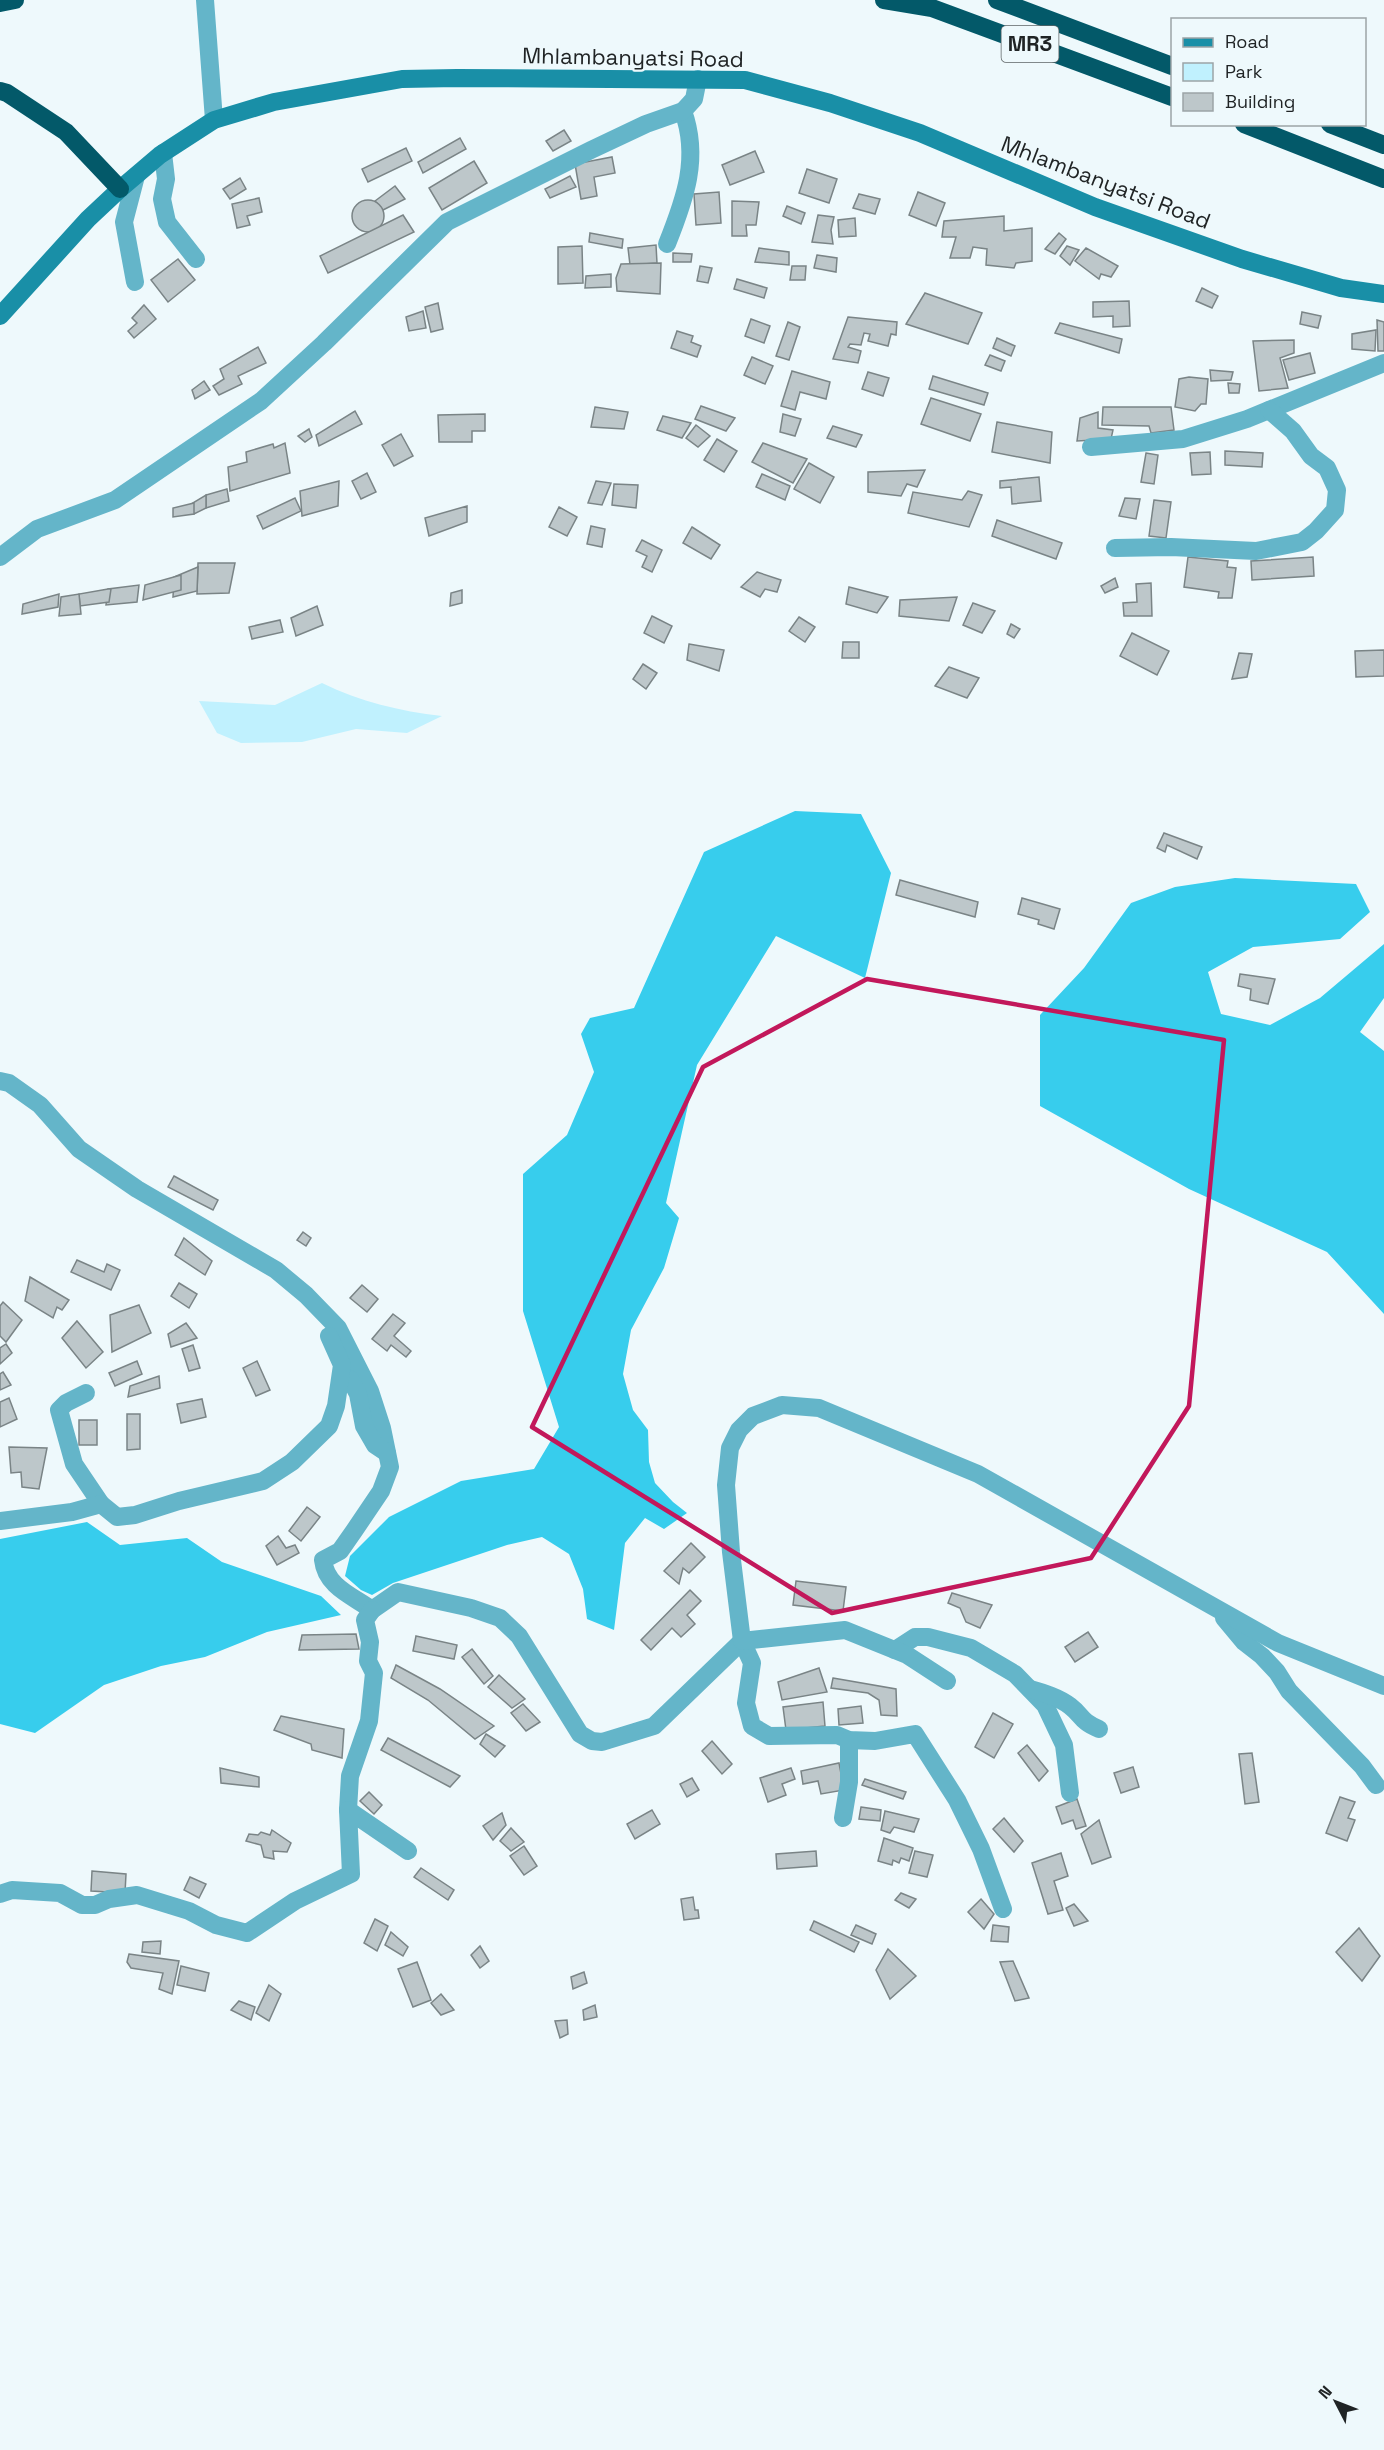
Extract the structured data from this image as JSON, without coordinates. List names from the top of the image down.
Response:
{
  "streets": {
    "highway": ["MR3"],
    "main road": ["Mhlambanyatsi Road"]
  },
  "legend": ["Road", "Park", "Building"],
  "north": "top left"
}
